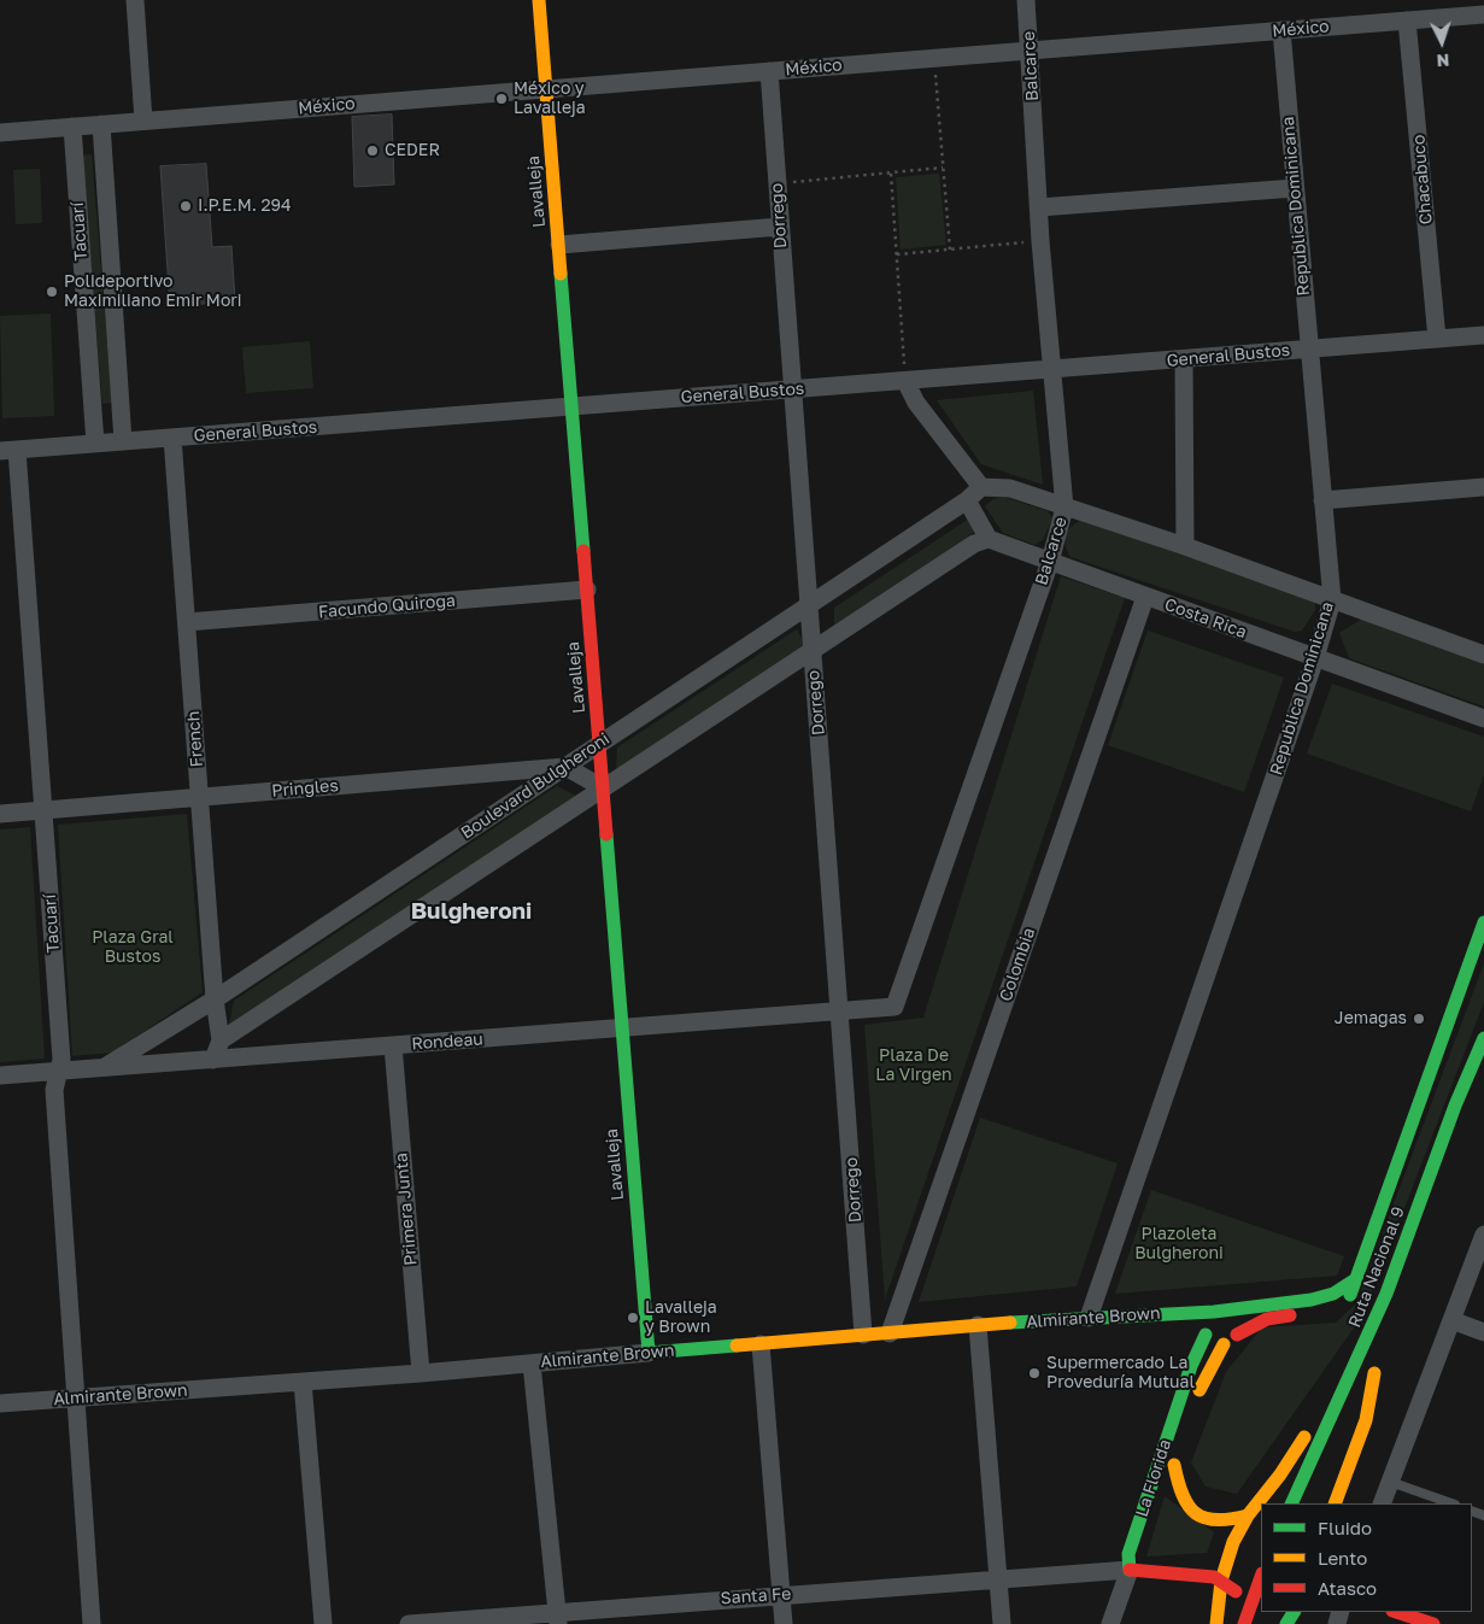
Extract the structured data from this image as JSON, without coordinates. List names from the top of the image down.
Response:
{
  "streets": {
    "main road": [
      "Lavalleja",
      "Ruta Nacional 9",
      "Almirante Brown",
      "La Florida"
    ],
    "street": [
      "México",
      "Balcarce",
      "Chacabuco",
      "Republica Dominicana",
      "Dorrego",
      "Tacuarí",
      "General Bustos",
      "Facundo Quiroga",
      "Costa Rica",
      "French",
      "Boulevard Bulgheroni",
      "Pringles",
      "Colombia",
      "Rondeau",
      "Primera Junta",
      "Santa Fe"
    ]
  },
  "crossings": [
    ["México", "Balcarce"],
    ["México", "Chacabuco"],
    ["México", "Lavalleja"],
    ["México", "Republica Dominicana"],
    ["México", "Dorrego"],
    ["México", "Tacuarí"],
    ["Balcarce", "General Bustos"],
    ["Balcarce", "Costa Rica"],
    ["Balcarce", "Rondeau"],
    ["Chacabuco", "General Bustos"],
    ["Lavalleja", "General Bustos"],
    ["Lavalleja", "Facundo Quiroga"],
    ["Lavalleja", "Boulevard Bulgheroni"],
    ["Lavalleja", "Rondeau"],
    ["Lavalleja", "Almirante Brown"],
    ["Republica Dominicana", "General Bustos"],
    ["Republica Dominicana", "Costa Rica"],
    ["Republica Dominicana", "Almirante Brown"],
    ["Dorrego", "General Bustos"],
    ["Dorrego", "Boulevard Bulgheroni"],
    ["Dorrego", "Rondeau"],
    ["Dorrego", "Almirante Brown"],
    ["Tacuarí", "General Bustos"],
    ["Tacuarí", "Pringles"],
    ["Tacuarí", "Rondeau"],
    ["Tacuarí", "Almirante Brown"],
    ["General Bustos", "French"],
    ["Facundo Quiroga", "French"],
    ["Costa Rica", "Colombia"],
    ["French", "Boulevard Bulgheroni"],
    ["French", "Pringles"],
    ["Boulevard Bulgheroni", "Pringles"],
    ["Boulevard Bulgheroni", "Rondeau"],
    ["Colombia", "Almirante Brown"],
    ["Rondeau", "Primera Junta"],
    ["Primera Junta", "Almirante Brown"],
    ["Almirante Brown", "La Florida"],
    ["La Florida", "Santa Fe"]
  ],
  "districts": ["Bulgheroni"],
  "parks": ["Plaza Gral Bustos", "Plaza De La Virgen", "Plazoleta Bulgheroni"],
  "places": [
    "México y Lavalleja",
    "CEDER",
    "I.P.E.M. 294",
    "Polideportivo Maximiliano Emir Mori",
    "Jemagas",
    "Lavalleja y Brown",
    "Supermercado La Proveduría Mutual"
  ],
  "legend": ["Fluido", "Lento", "Atasco"],
  "north": "bottom"
}
